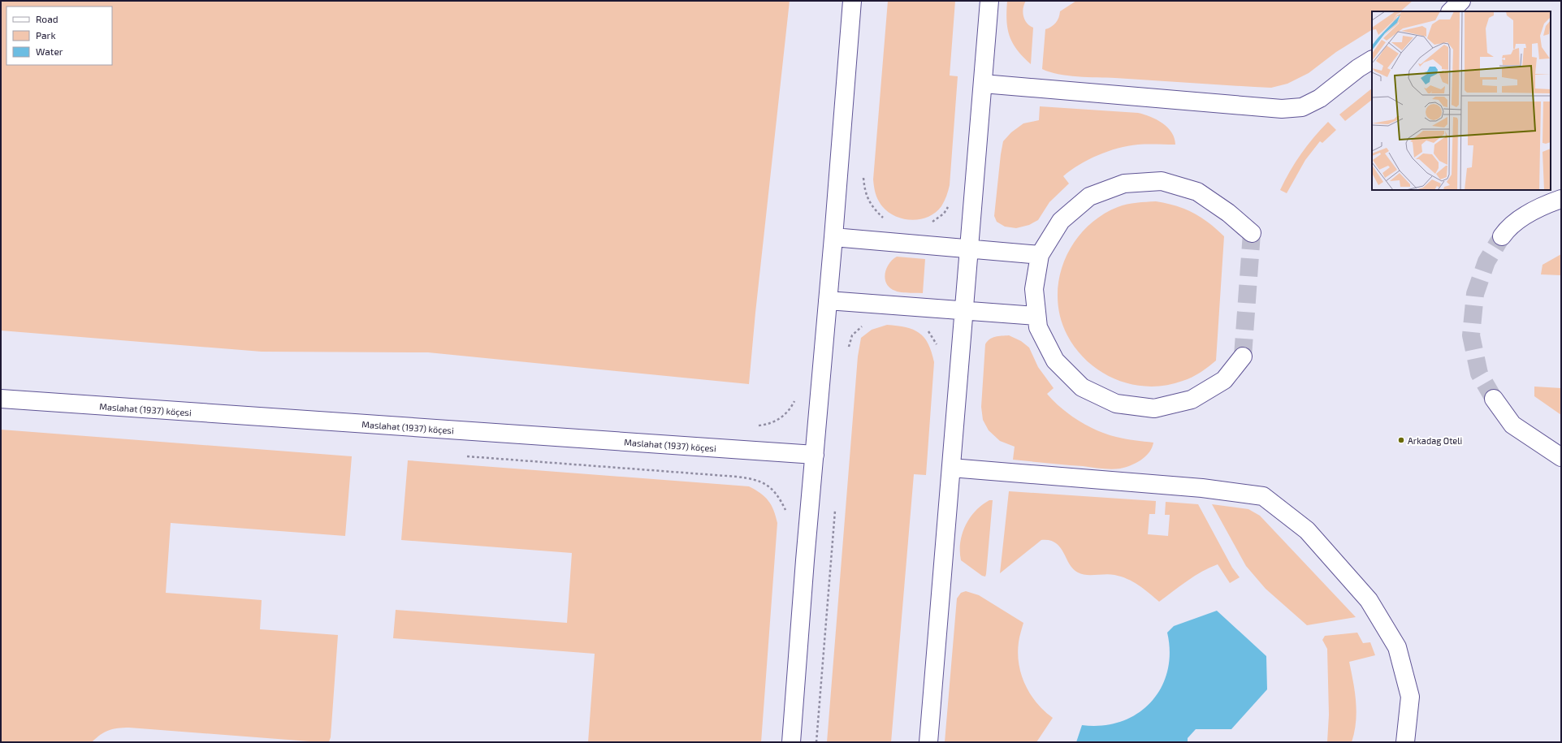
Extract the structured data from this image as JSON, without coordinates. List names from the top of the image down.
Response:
{
  "streets": {
    "street": ["Maslahat (1937) köçesi"]
  },
  "places": ["Arkadag Oteli"],
  "legend": ["Road", "Park", "Water"]
}
